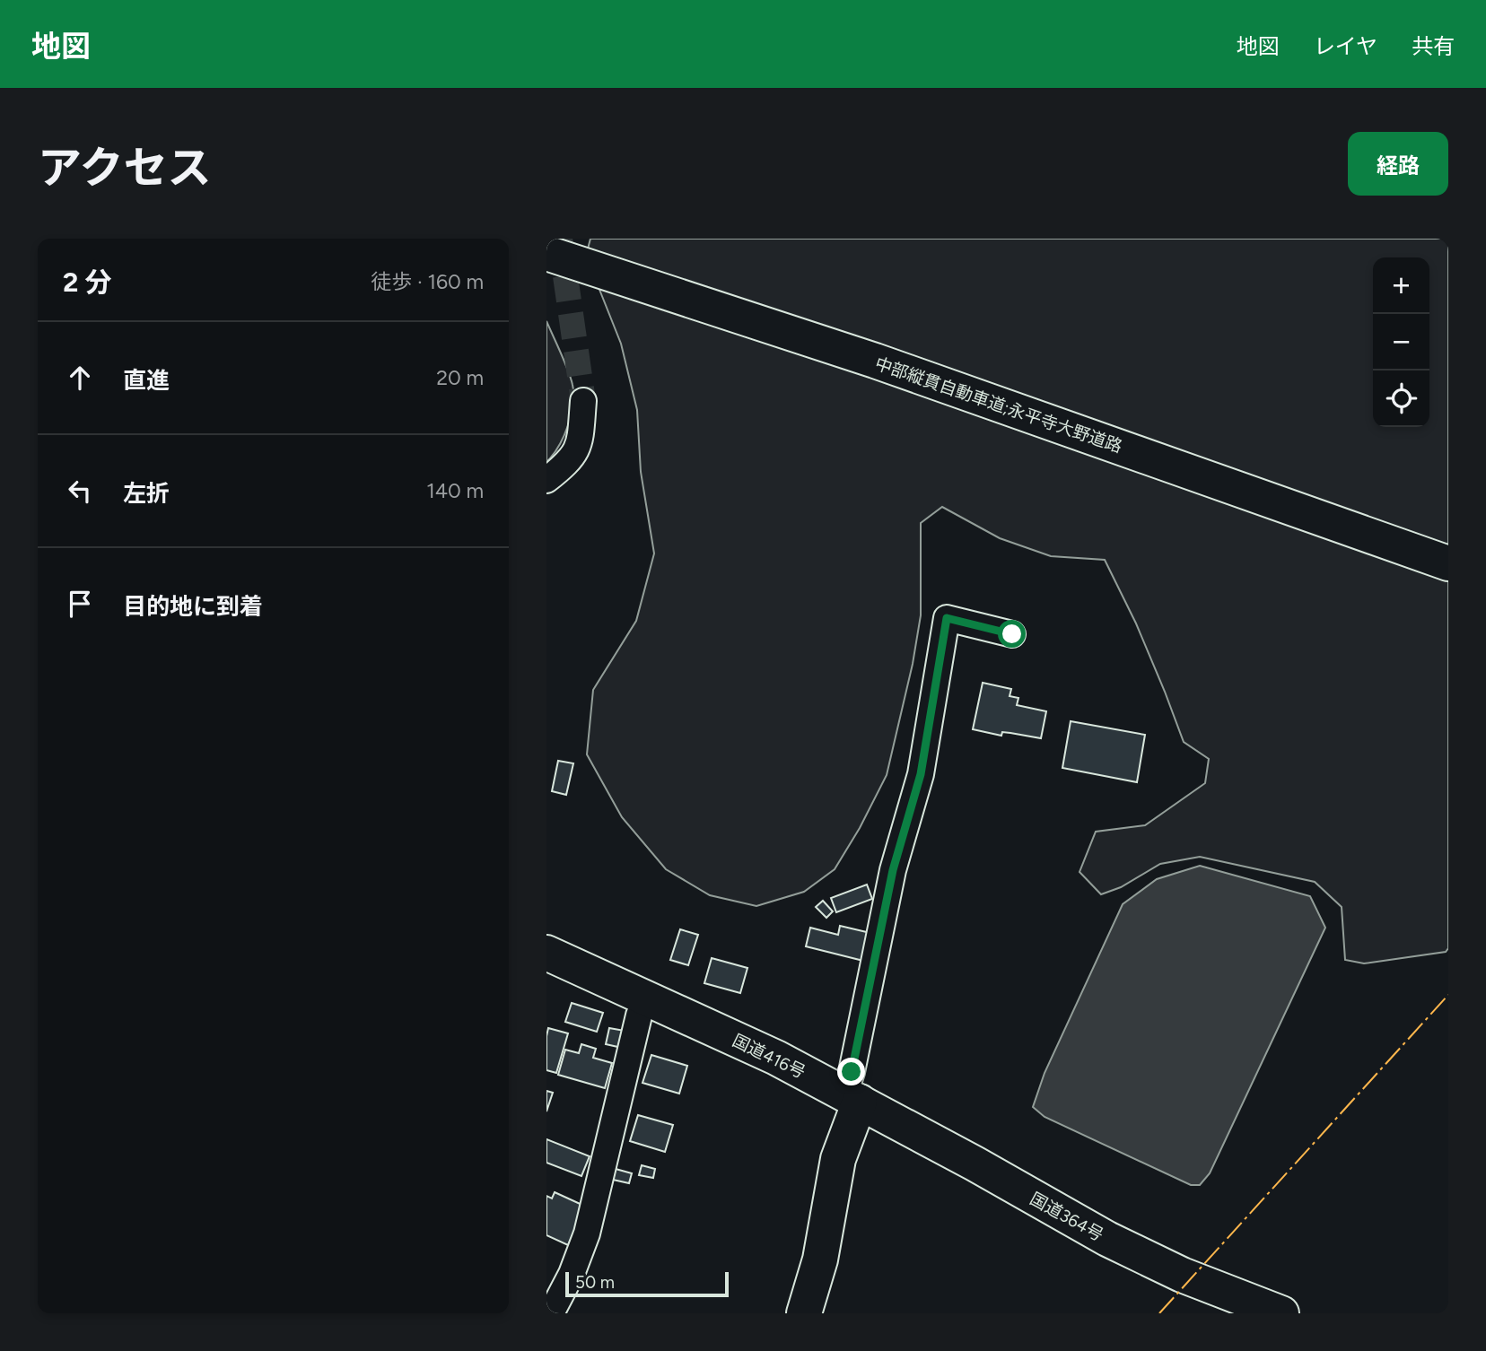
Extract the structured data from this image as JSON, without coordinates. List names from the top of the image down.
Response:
{
  "streets": {
    "highway": ["中部縦貫自動車道;永平寺大野道路", "国道416号", "国道364号"]
  },
  "crossings": [
    ["国道416号", "国道364号"]
  ],
  "scale_bar": "50 m",
  "page": {
    "header": "地図",
    "nav": ["地図", "レイヤ", "共有"],
    "title": "アクセス",
    "buttons": "経路",
    "heading": ["2 分", "徒歩 · 160 m"],
    "map_buttons": ["+", "−"],
    "list": [
      ["直進", "20 m"],
      ["左折", "140 m"],
      "目的地に到着"
    ],
    "scale": "50 m"
  }
}
